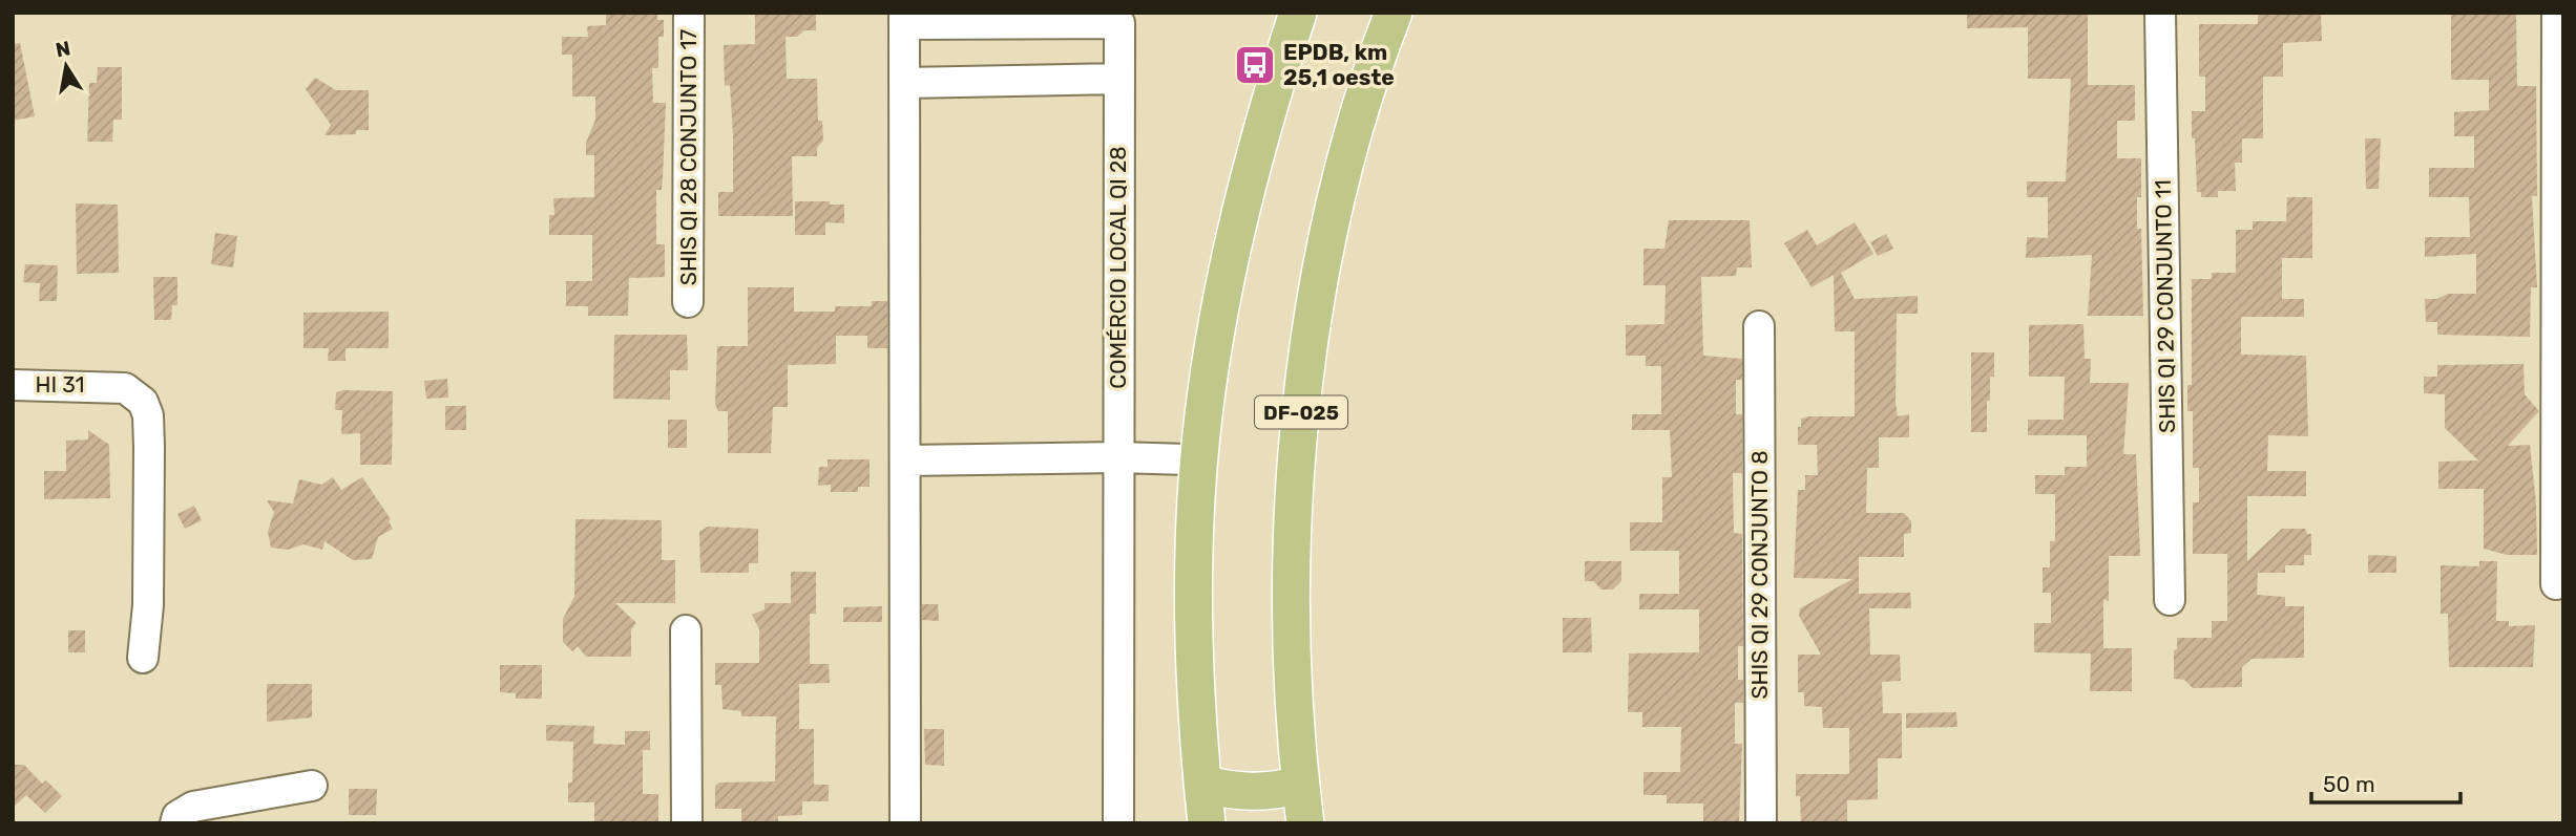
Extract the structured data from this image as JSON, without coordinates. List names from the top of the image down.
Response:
{
  "streets": {
    "main road": ["DF-025"],
    "street": [
      "SHIS QI 28 CONJUNTO 17",
      "COMÉRCIO LOCAL QI 28",
      "SHIS QI 29 CONJUNTO 11",
      "HI 31",
      "SHIS QI 29 CONJUNTO 8"
    ]
  },
  "places": {
    "bus stop": ["EPDB, km 25,1 oeste"]
  },
  "scale_bar": "50 m",
  "north": "top"
}
